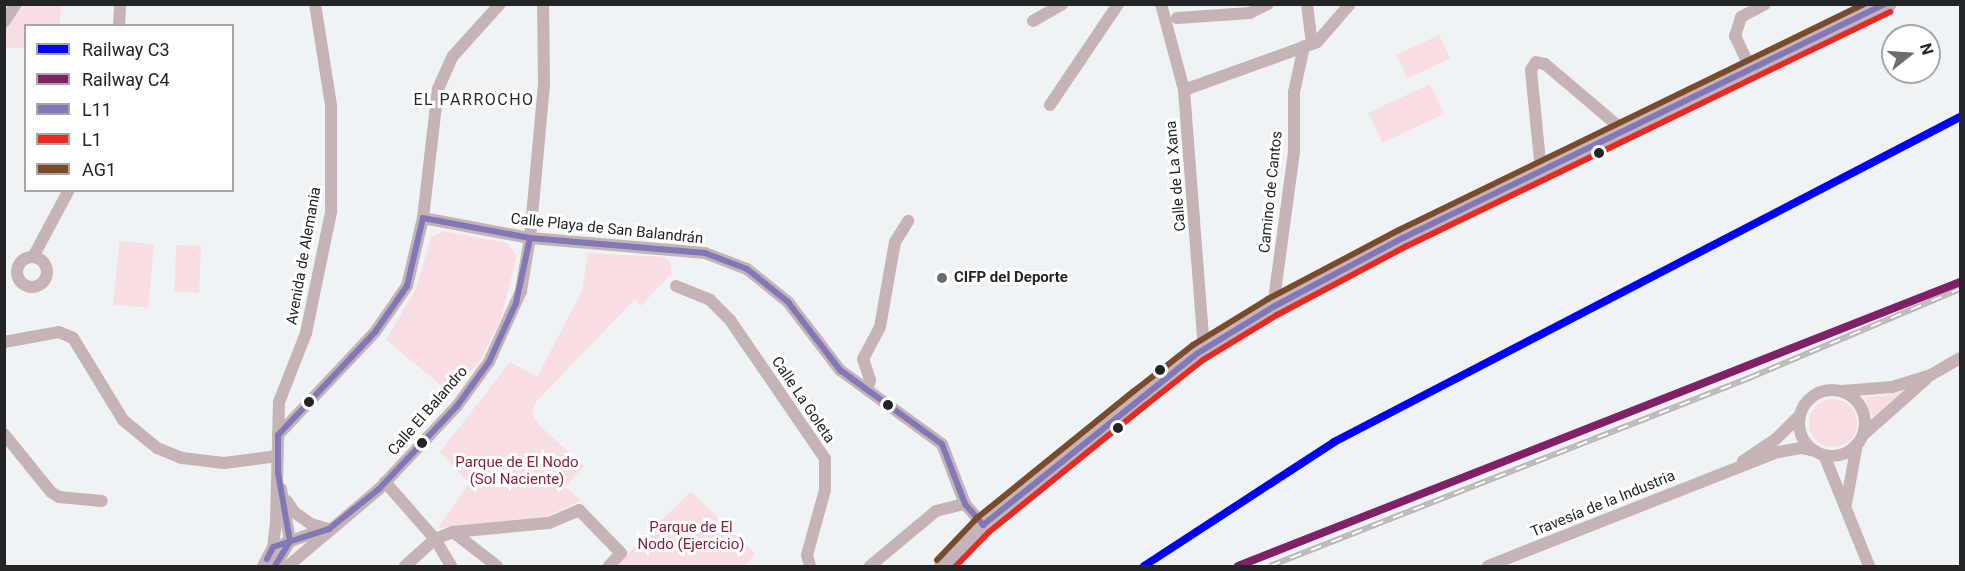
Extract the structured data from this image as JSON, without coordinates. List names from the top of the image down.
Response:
{
  "streets": {
    "street": [
      "Calle de La Xana",
      "Camino de Cantos",
      "Calle Playa de San Balandrán",
      "Avenida de Alemania",
      "Calle La Goleta",
      "Calle El Balandro",
      "Travesía de la Industria"
    ]
  },
  "crossings": [
    ["Calle Playa de San Balandrán", "Calle El Balandro"],
    ["Avenida de Alemania", "Calle El Balandro"]
  ],
  "districts": ["EL PARROCHO"],
  "parks": ["Parque de El Nodo (Sol Naciente)", "Parque de El Nodo (Ejercicio)"],
  "places": ["CIFP del Deporte"],
  "lines": [
    "transit line L11",
    "transit line AG1",
    "transit line L1",
    "rail line C3",
    "rail line C4"
  ],
  "legend": [
    "Railway C3",
    "Railway C4",
    "L11",
    "L1",
    "AG1"
  ],
  "north": "right"
}
